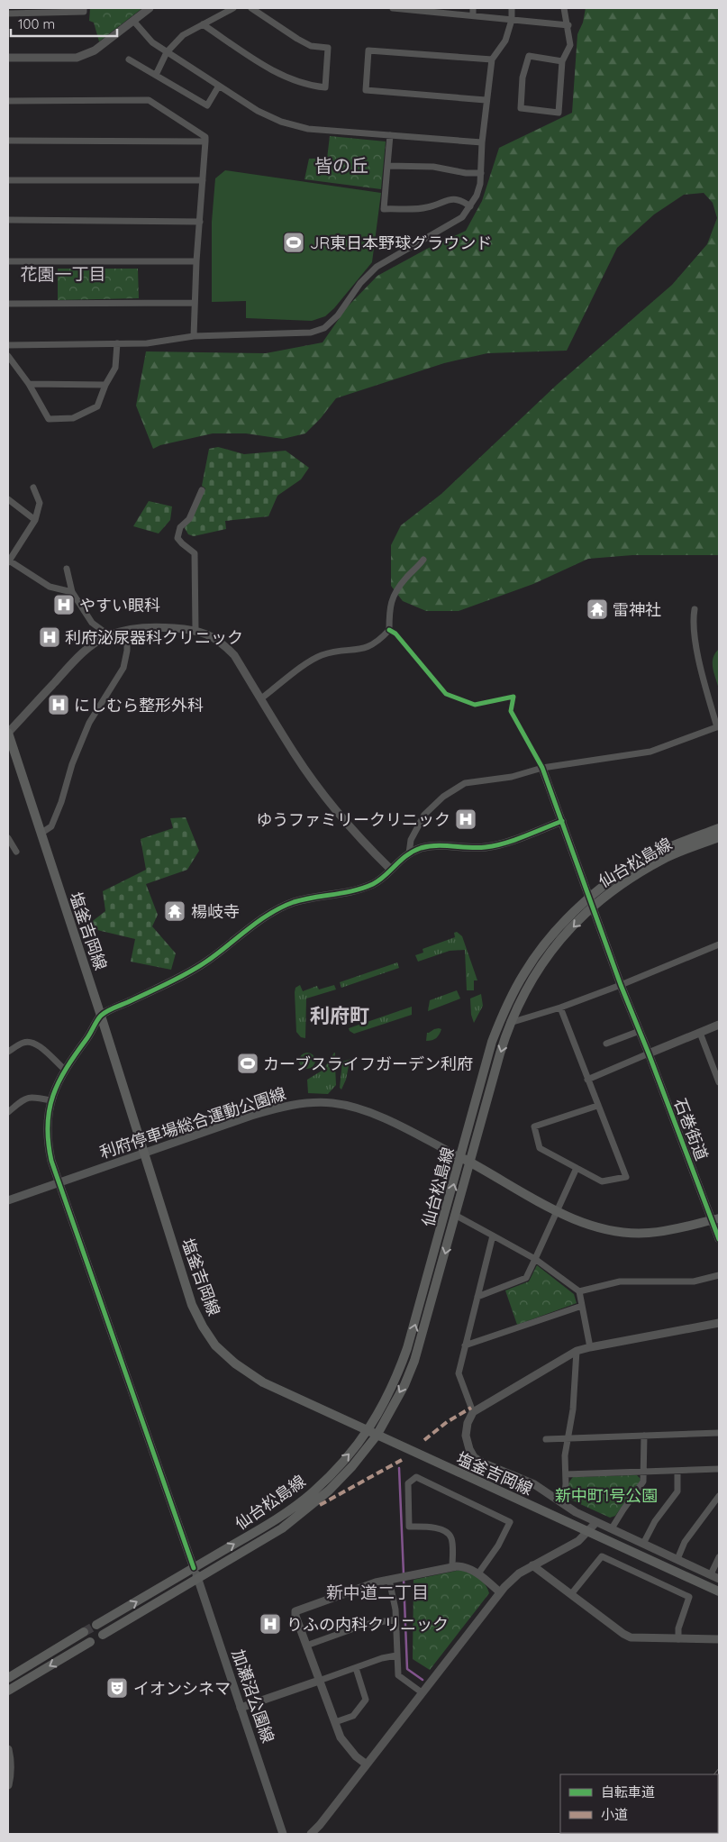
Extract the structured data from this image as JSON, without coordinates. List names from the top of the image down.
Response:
{
  "streets": {
    "main road": [
      "仙台松島線",
      "塩釜吉岡線",
      "利府停車場総合運動公園線",
      "加瀬沼公園線"
    ],
    "street": ["石巻街道"]
  },
  "crossings": [
    ["仙台松島線", "塩釜吉岡線"],
    ["仙台松島線", "利府停車場総合運動公園線"],
    ["仙台松島線", "石巻街道"],
    ["仙台松島線", "加瀬沼公園線"],
    ["塩釜吉岡線", "利府停車場総合運動公園線"]
  ],
  "districts": [
    "皆の丘",
    "花園一丁目",
    "利府町",
    "新中道二丁目"
  ],
  "parks": ["新中町1号公園"],
  "places": {
    "sports": ["JR東日本野球グラウンド", "カーブスライフガーデン利府"],
    "hospital": [
      "やすい眼科",
      "利府泌尿器科クリニック",
      "にしむら整形外科",
      "ゆうファミリークリニック",
      "りふの内科クリニック"
    ],
    "temple": ["雷神社", "楊岐寺"],
    "theatre": ["イオンシネマ"]
  },
  "legend": ["自転車道", "小道"],
  "scale_bar": "100 m"
}
